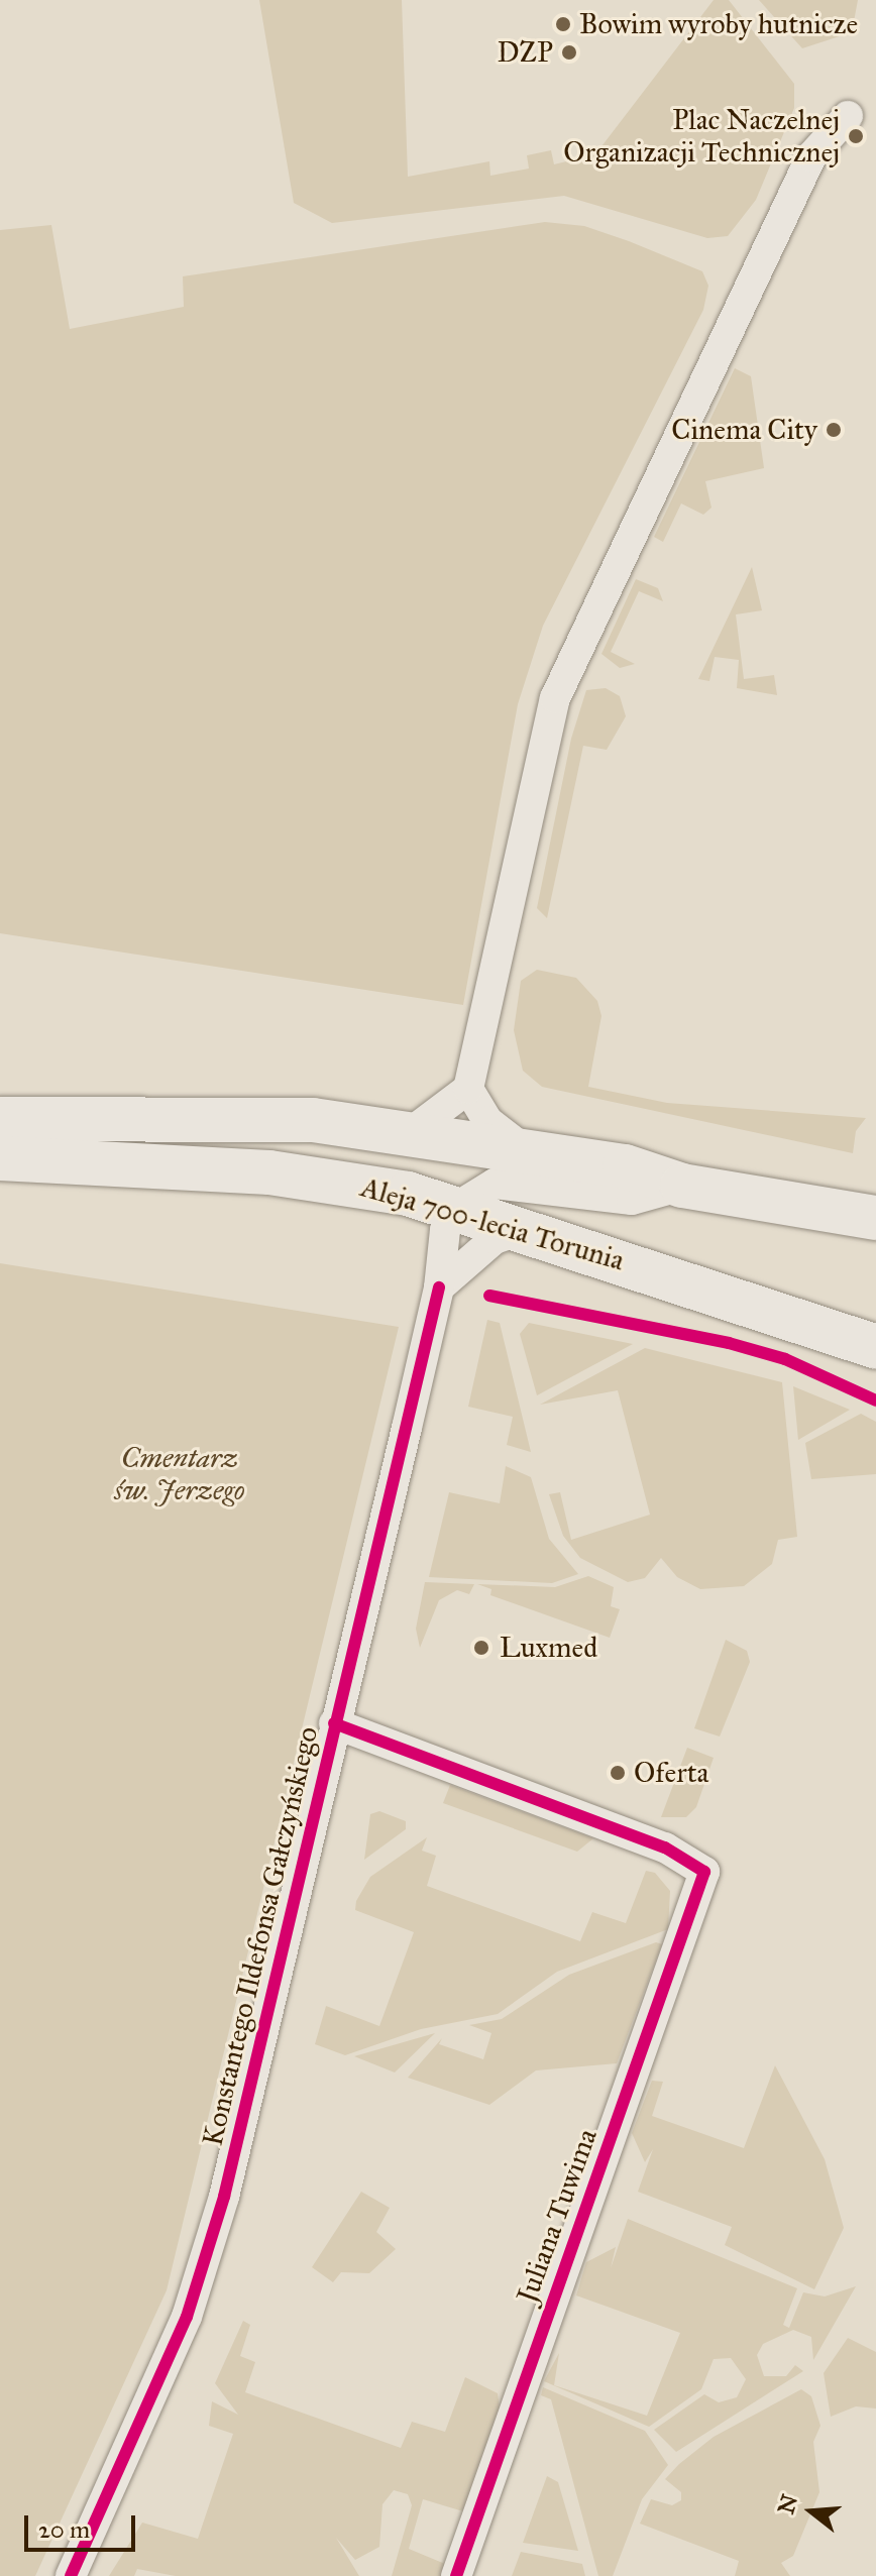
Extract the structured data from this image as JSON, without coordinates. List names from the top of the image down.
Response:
{
  "streets": {
    "main road": ["Aleja 700-lecia Torunia"],
    "street": ["Konstantego Ildefonsa Gałczyńskiego", "Juliana Tuwima"]
  },
  "crossings": [
    ["Aleja 700-lecia Torunia", "Konstantego Ildefonsa Gałczyńskiego"],
    ["Konstantego Ildefonsa Gałczyńskiego", "Juliana Tuwima"]
  ],
  "parks": ["Cmentarz św. Jerzego"],
  "places": [
    "Bowim wyroby hutnicze",
    "DZP",
    "Plac Naczelnej Organizacji Technicznej",
    "Cinema City",
    "Luxmed",
    "Oferta"
  ],
  "scale_bar": "20 m",
  "north": "left"
}
